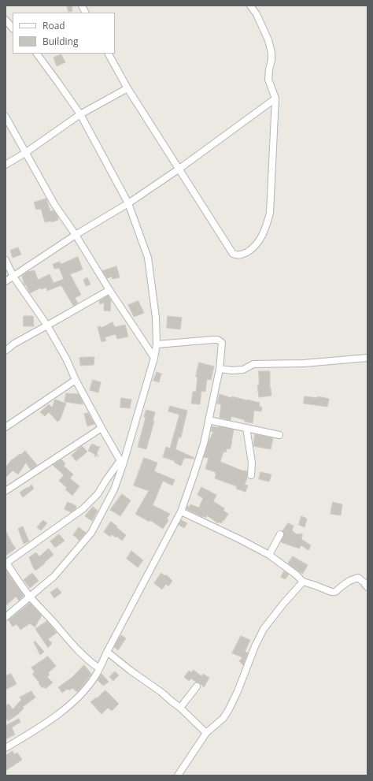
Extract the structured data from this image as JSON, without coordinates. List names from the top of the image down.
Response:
{
  "legend": ["Road", "Building"]
}
